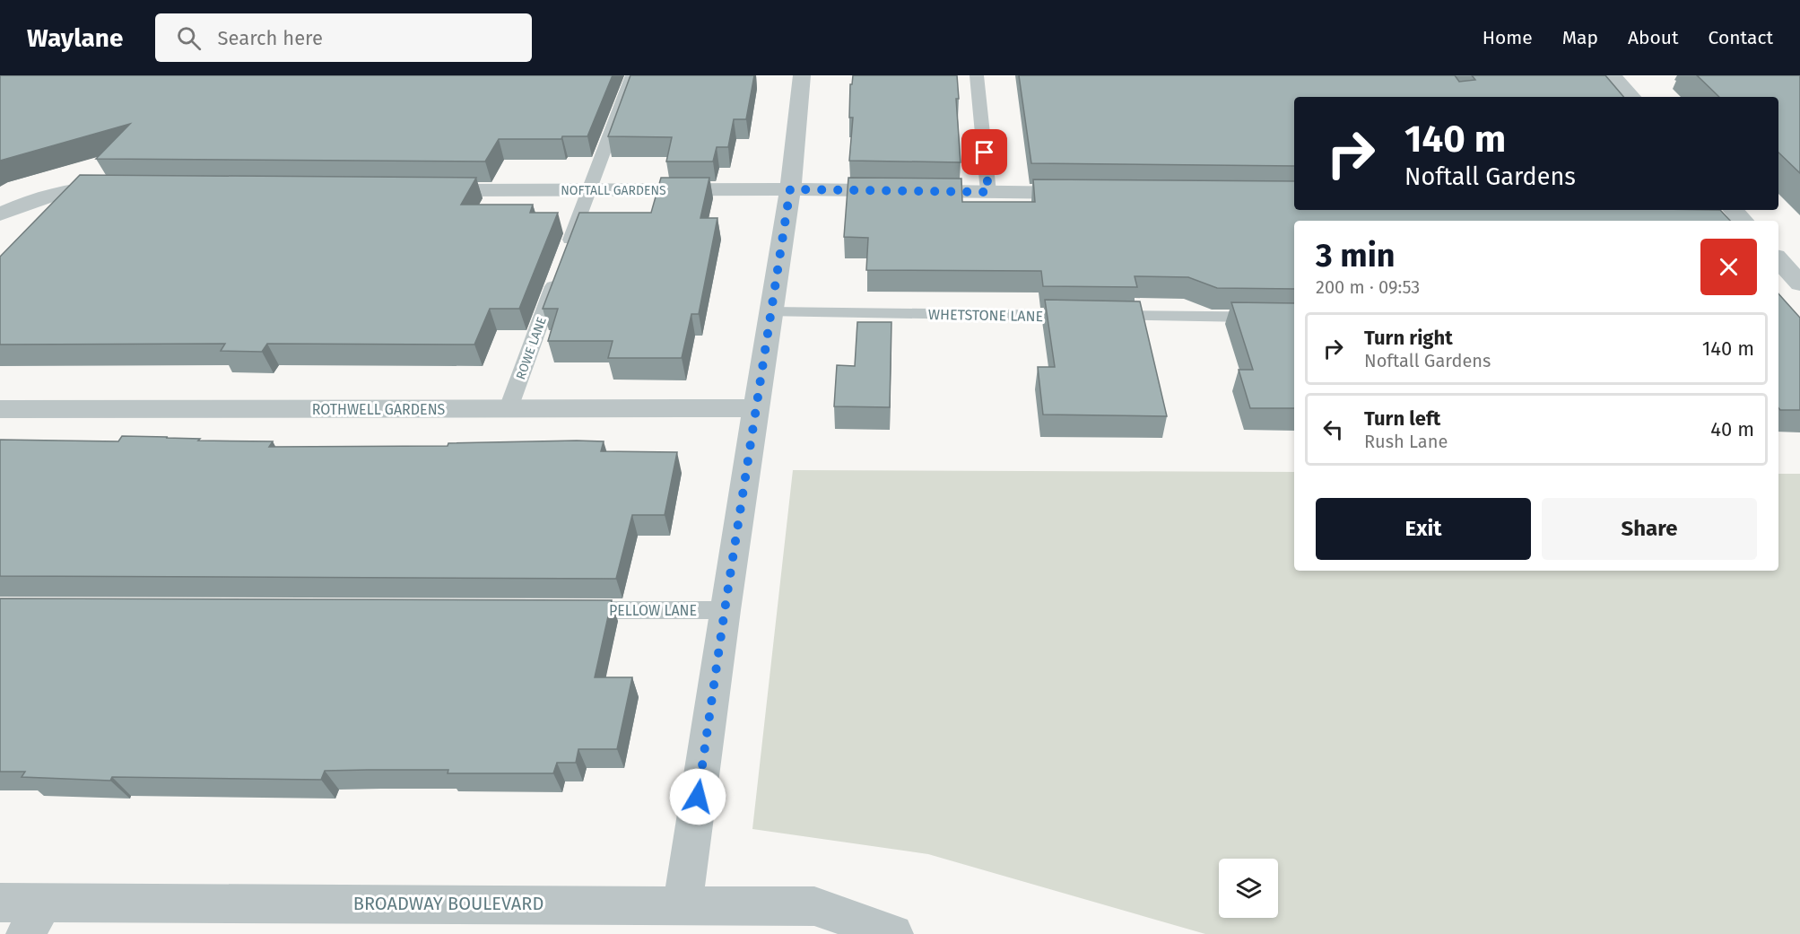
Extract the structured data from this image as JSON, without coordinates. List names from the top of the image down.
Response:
{
  "streets": {
    "street": ["NOFTALL GARDENS", "ROTHWELL GARDENS", "BROADWAY BOULEVARD"],
    "lane": ["WHETSTONE LANE", "ROWE LANE", "PELLOW LANE"]
  },
  "crossings": [
    ["NOFTALL GARDENS", "ROWE LANE"],
    ["ROWE LANE", "ROTHWELL GARDENS"]
  ],
  "page": {
    "header": "Waylane",
    "search": "Search here",
    "nav": [
      "Home",
      "Map",
      "About",
      "Contact"
    ],
    "turn": ["140 m", "Noftall Gardens"],
    "heading": ["3 min", "200 m · 09:53"],
    "list": [
      {
        "name": "Turn right",
        "note": "Noftall Gardens",
        "value": "140 m"
      },
      {
        "name": "Turn left",
        "note": "Rush Lane",
        "value": "40 m"
      }
    ],
    "buttons": ["Exit", "Share"]
  }
}
